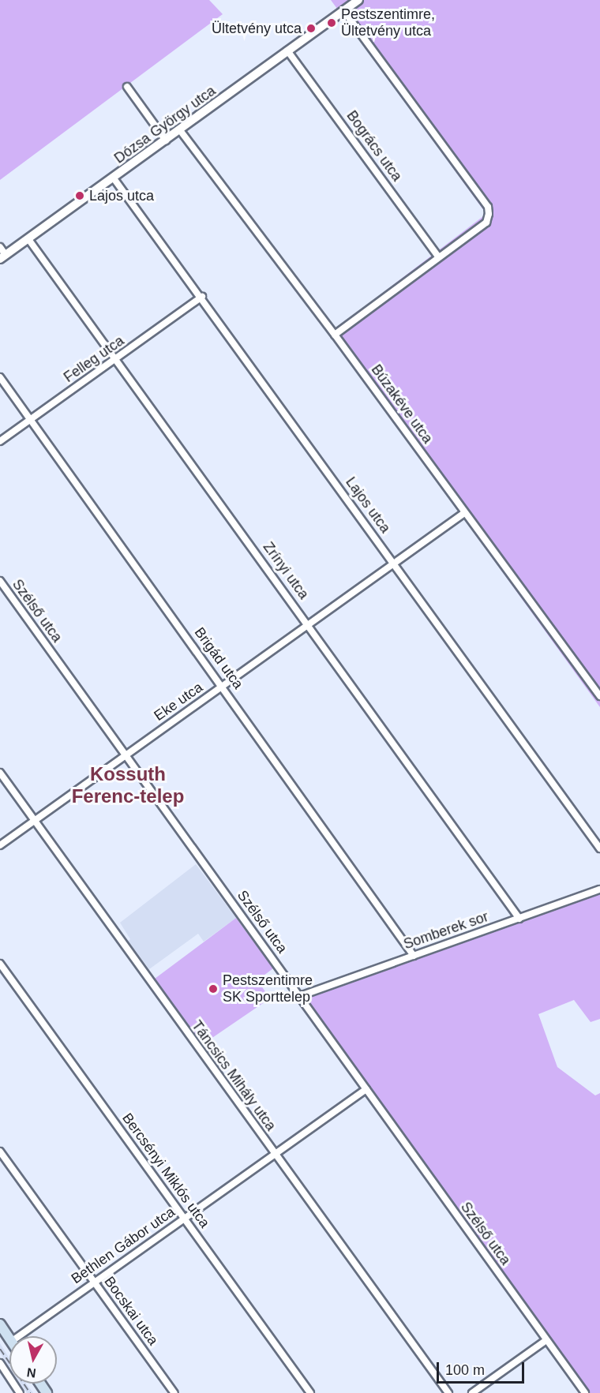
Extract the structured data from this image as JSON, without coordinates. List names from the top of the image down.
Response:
{
  "streets": {
    "street": [
      "Dózsa György utca",
      "Bogrács utca",
      "Felleg utca",
      "Búzakéve utca",
      "Lajos utca",
      "Zrínyi utca",
      "Szélső utca",
      "Brigád utca",
      "Eke utca",
      "Somberek sor",
      "Táncsics Mihály utca",
      "Bercsényi Miklós utca",
      "Bethlen Gábor utca",
      "Bocskai utca"
    ]
  },
  "crossings": [
    ["Dózsa György utca", "Bogrács utca"],
    ["Dózsa György utca", "Búzakéve utca"],
    ["Dózsa György utca", "Lajos utca"],
    ["Dózsa György utca", "Zrínyi utca"],
    ["Felleg utca", "Lajos utca"],
    ["Felleg utca", "Zrínyi utca"],
    ["Felleg utca", "Brigád utca"],
    ["Búzakéve utca", "Eke utca"],
    ["Lajos utca", "Eke utca"],
    ["Zrínyi utca", "Eke utca"],
    ["Zrínyi utca", "Somberek sor"],
    ["Szélső utca", "Eke utca"],
    ["Szélső utca", "Somberek sor"],
    ["Szélső utca", "Bethlen Gábor utca"],
    ["Brigád utca", "Eke utca"],
    ["Brigád utca", "Somberek sor"],
    ["Eke utca", "Táncsics Mihály utca"],
    ["Táncsics Mihály utca", "Bethlen Gábor utca"],
    ["Bercsényi Miklós utca", "Bethlen Gábor utca"],
    ["Bethlen Gábor utca", "Bocskai utca"]
  ],
  "districts": ["Kossuth Ferenc-telep"],
  "places": [
    "Pestszentimre, Ültetvény utca",
    "Ültetvény utca",
    "Lajos utca",
    "Pestszentimre SK Sporttelep"
  ],
  "scale_bar": "100 m",
  "north": "bottom"
}
